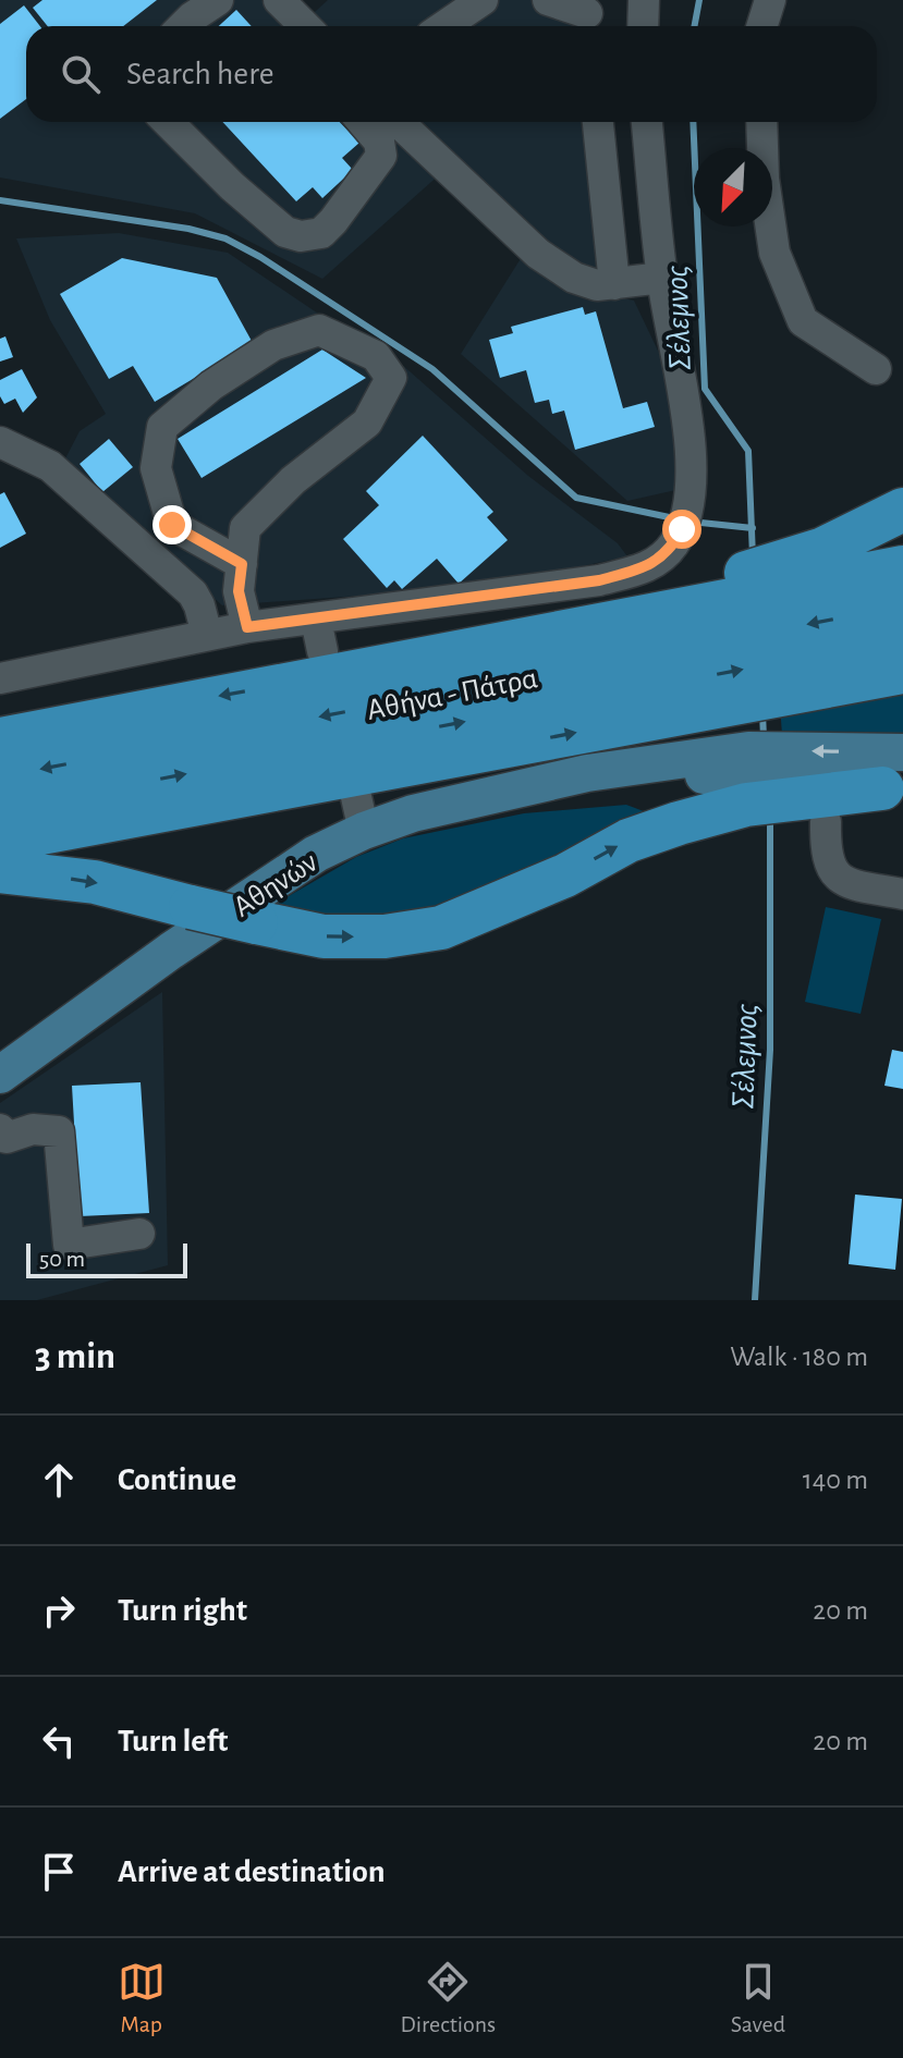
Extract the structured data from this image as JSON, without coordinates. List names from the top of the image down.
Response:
{
  "streets": {
    "highway": ["Αθήνα - Πάτρα"],
    "main road": ["Αθηνών"]
  },
  "water": ["Σέλεμνος"],
  "scale_bar": "50 m",
  "north": "bottom left",
  "page": {
    "search": "Search here",
    "scale": "50 m",
    "heading": ["3 min", "Walk · 180 m"],
    "list": [
      ["Continue", "140 m"],
      ["Turn right", "20 m"],
      ["Turn left", "20 m"],
      "Arrive at destination"
    ],
    "nav": ["Map", "Directions", "Saved"]
  }
}
